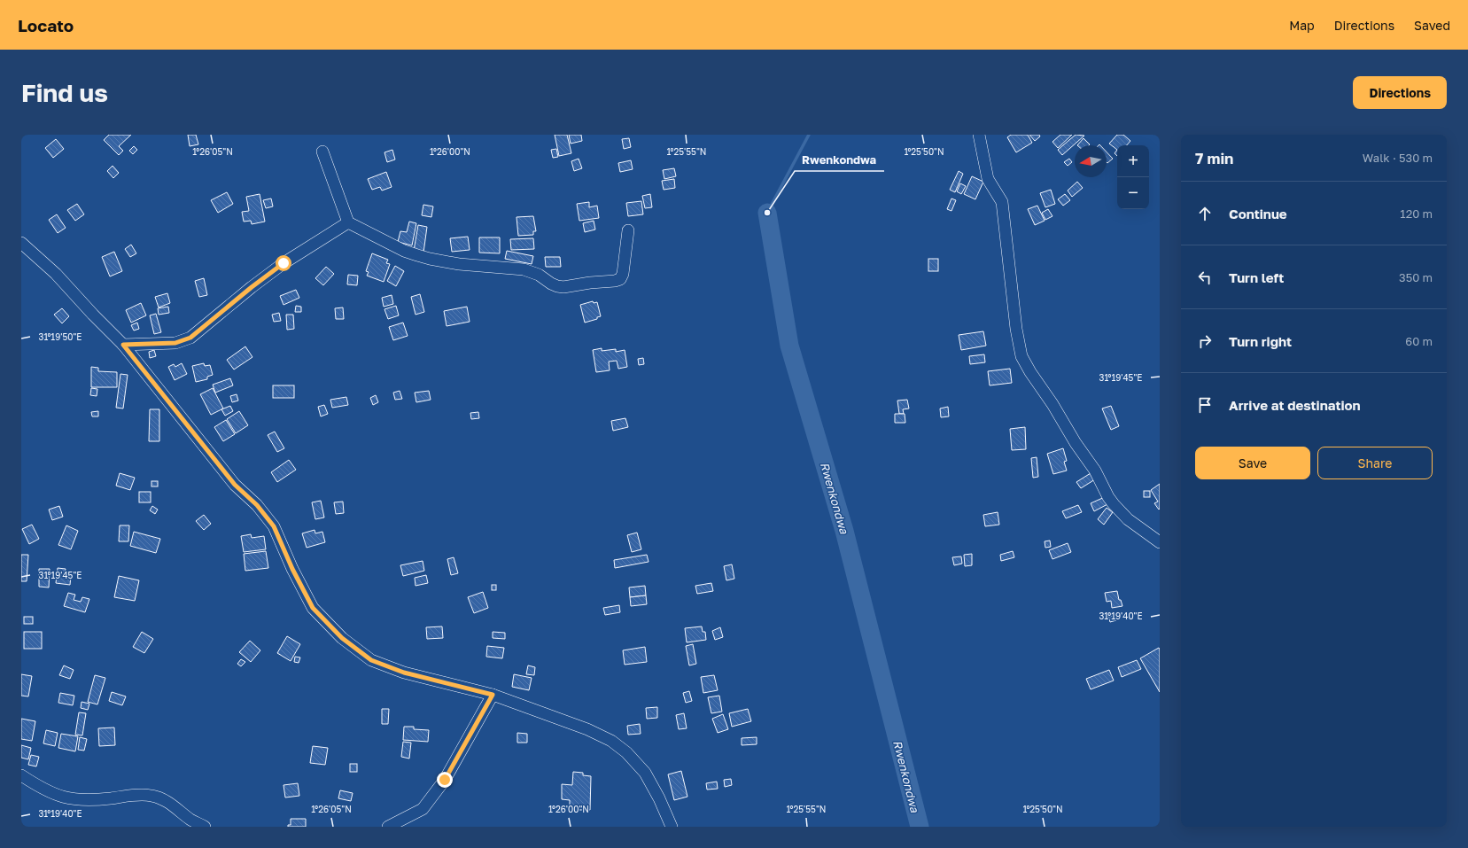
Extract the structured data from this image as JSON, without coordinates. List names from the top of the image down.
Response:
{
  "water": ["Rwenkondwa"],
  "places": ["Rwenkondwa"],
  "north": "left",
  "page": {
    "header": "Locato",
    "nav": ["Map", "Directions", "Saved"],
    "buttons": [
      "Directions",
      ["Save", "Share"]
    ],
    "title": "Find us",
    "heading": ["7 min", "Walk · 530 m"],
    "map_buttons": ["+", "−"],
    "list": [
      ["Continue", "120 m"],
      ["Turn left", "350 m"],
      ["Turn right", "60 m"],
      "Arrive at destination"
    ]
  },
  "coordinates": [
    "1°26'05\"N",
    "1°26'00\"N",
    "1°25'55\"N",
    "1°25'50\"N",
    "31°19'50\"E",
    "31°19'45\"E",
    "31°19'40\"E"
  ]
}
